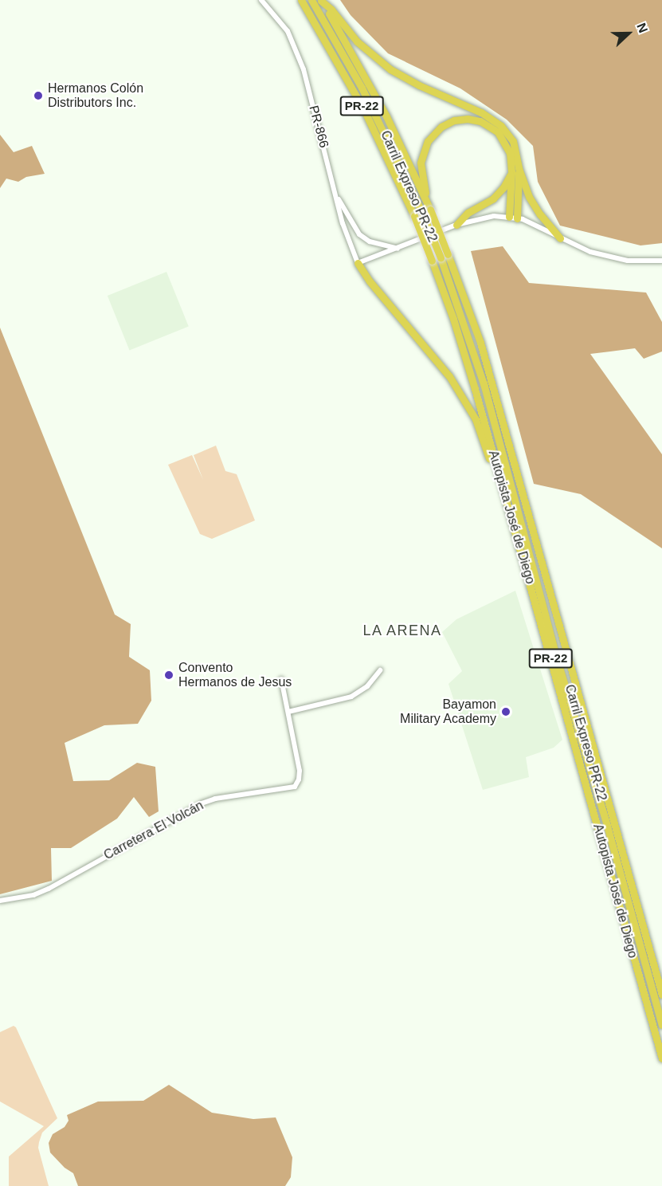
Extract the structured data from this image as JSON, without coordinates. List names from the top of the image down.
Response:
{
  "streets": {
    "highway": ["PR-22", "Carril Expreso PR-22", "Autopista José de Diego"],
    "street": ["PR-866", "Carretera El Volcán"]
  },
  "crossings": [
    ["Carril Expreso PR-22", "Autopista José de Diego"]
  ],
  "districts": ["LA ARENA"],
  "places": ["Hermanos Colón Distributors Inc.", "Convento Hermanos de Jesus", "Bayamon Military Academy"],
  "north": "right"
}
